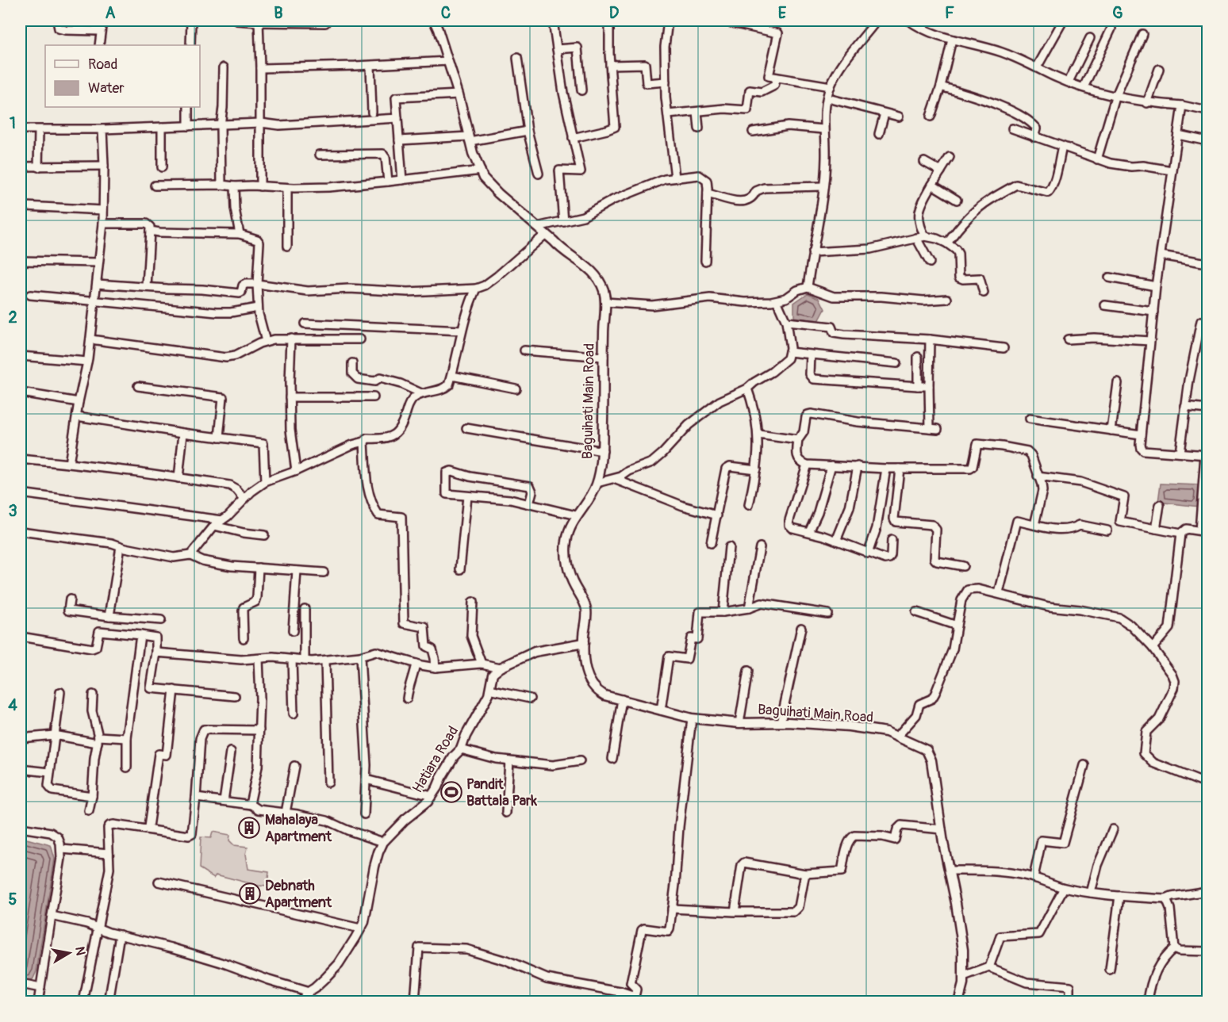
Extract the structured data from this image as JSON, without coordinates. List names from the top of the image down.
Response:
{
  "streets": {
    "street": ["Baguihati Main Road", "Hatiara Road"]
  },
  "places": {
    "sports": ["Pandit Battala Park"],
    "building": ["Mahalaya Apartment", "Debnath Apartment"]
  },
  "legend": ["Road", "Water"],
  "north": "right",
  "grid": {
    "columns": [
      "A",
      "B",
      "C",
      "D",
      "E",
      "F",
      "G"
    ],
    "rows": [
      "1",
      "2",
      "3",
      "4",
      "5"
    ]
  }
}
